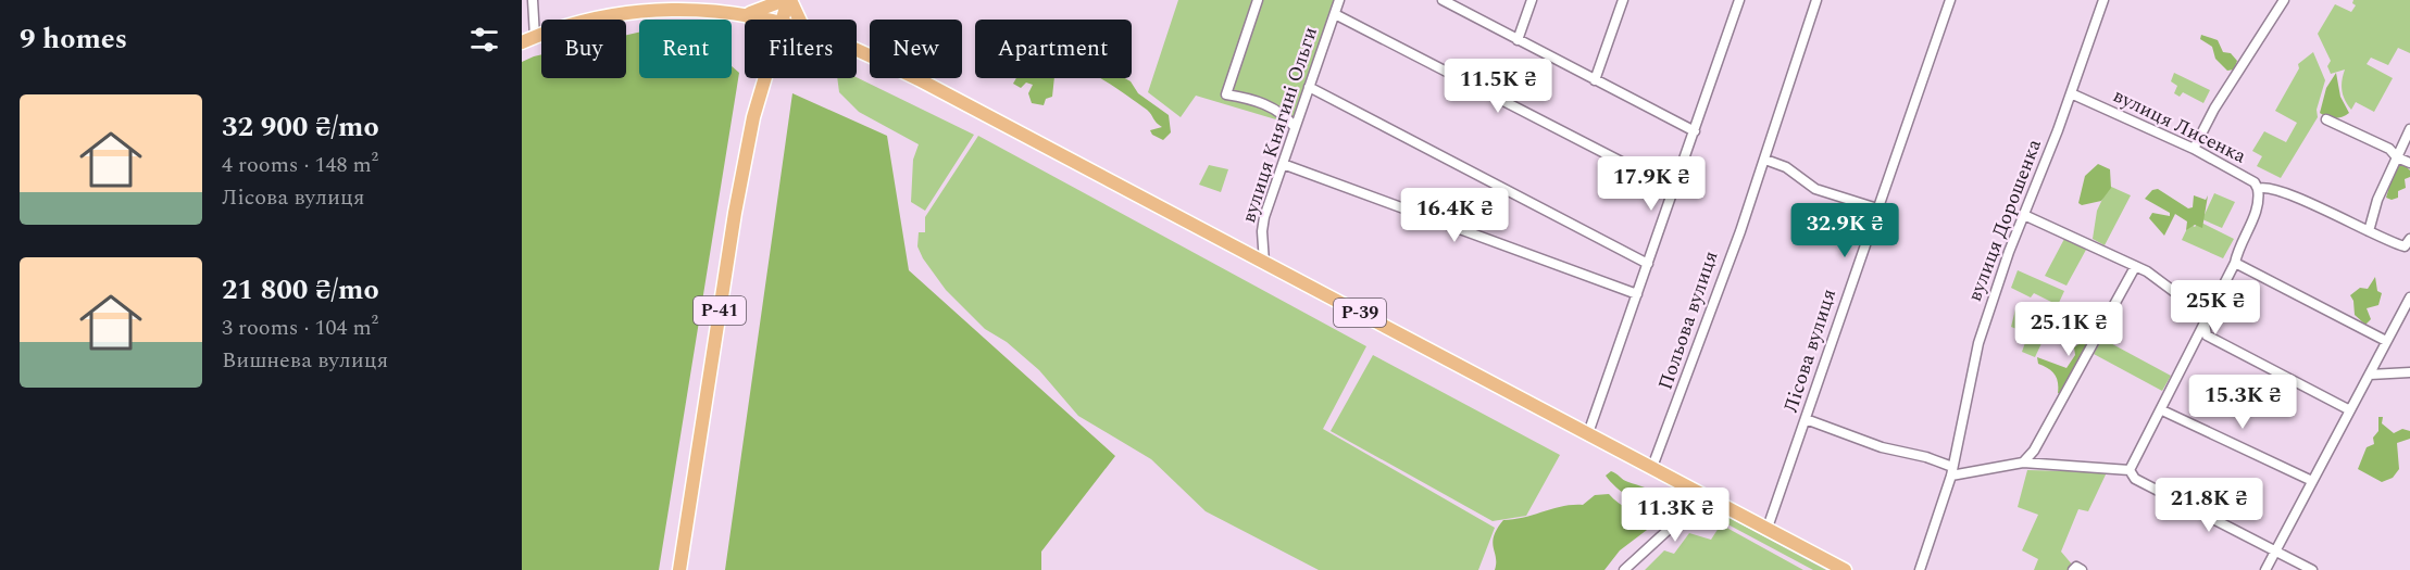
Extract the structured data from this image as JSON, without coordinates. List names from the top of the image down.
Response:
{
  "streets": {
    "main road": ["Р-41", "Р-39"],
    "street": [
      "вулиця Княгині Ольги",
      "вулиця Лисенка",
      "вулиця Дорошенка",
      "Польова вулиця",
      "Лісова вулиця"
    ]
  },
  "crossings": [
    ["вулиця Княгині Ольги", "Р-39"],
    ["вулиця Лисенка", "вулиця Дорошенка"],
    ["Р-39", "Польова вулиця"],
    ["Р-39", "Лісова вулиця"]
  ],
  "page": {
    "heading": "9 homes",
    "chip": [
      "Buy",
      "Rent",
      "Filters",
      "New",
      "Apartment"
    ],
    "price": [
      "11.5K ₴",
      "17.9K ₴",
      "16.4K ₴",
      "32.9K ₴",
      "25K ₴",
      "25.1K ₴",
      "15.3K ₴",
      "21.8K ₴",
      "11.3K ₴"
    ],
    "list": [
      {
        "name": "32 900 ₴/mo",
        "note": "4 rooms · 148 m² · Лісова вулиця"
      },
      {
        "name": "21 800 ₴/mo",
        "note": "3 rooms · 104 m² · Вишнева вулиця"
      }
    ]
  }
}
